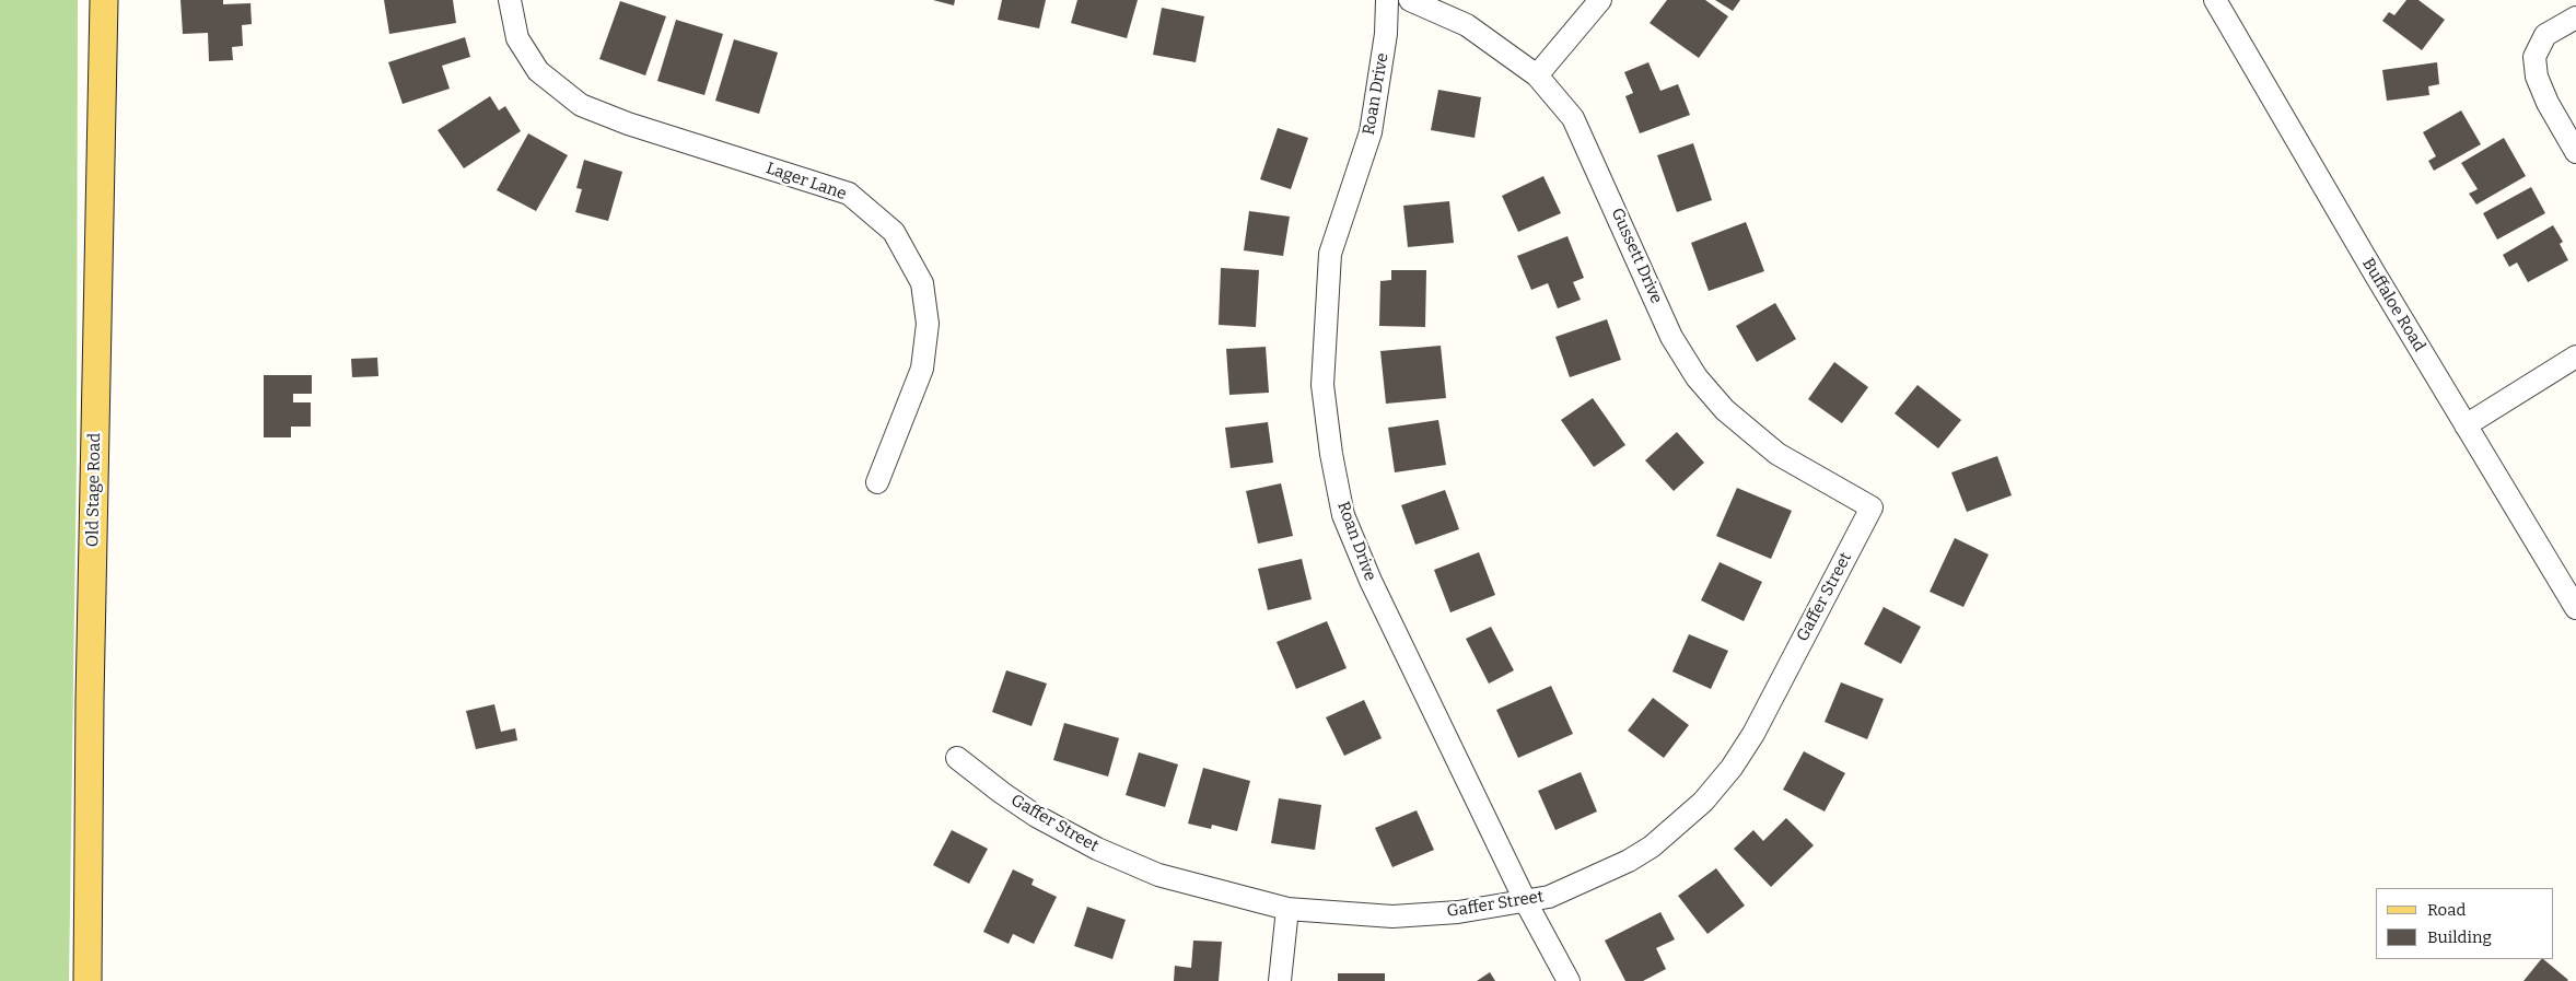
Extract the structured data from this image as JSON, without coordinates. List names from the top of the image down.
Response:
{
  "streets": {
    "main road": ["Old Stage Road"],
    "street": [
      "Roan Drive",
      "Lager Lane",
      "Gussett Drive",
      "Buffaloe Road",
      "Gaffer Street"
    ]
  },
  "crossings": [
    ["Roan Drive", "Gaffer Street"],
    ["Gussett Drive", "Gaffer Street"]
  ],
  "legend": ["Road", "Building"]
}
